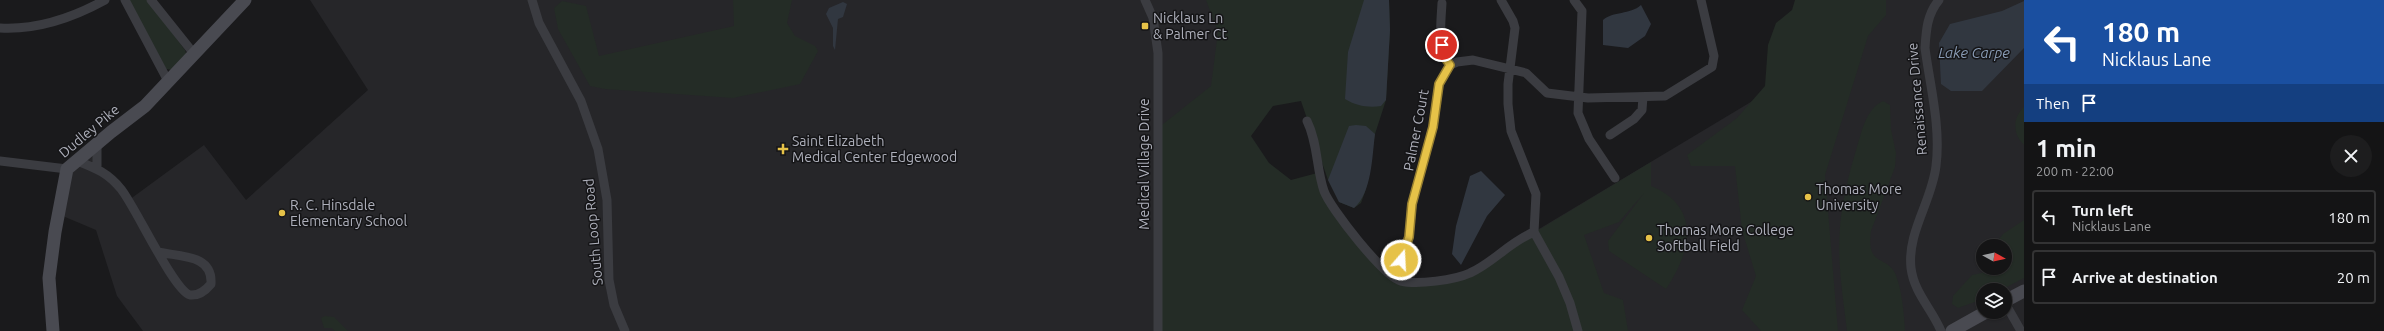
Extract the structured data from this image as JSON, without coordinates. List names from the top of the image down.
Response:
{
  "streets": {
    "street": [
      "Renaissance Drive",
      "Palmer Court",
      "Dudley Pike",
      "Medical Village Drive",
      "South Loop Road"
    ]
  },
  "water": ["Lake Carpe"],
  "places": {
    "transit": ["Nicklaus Ln & Palmer Ct"],
    "health": ["Saint Elizabeth Medical Center Edgewood"],
    "other": ["Thomas More University", "R. C. Hinsdale Elementary School", "Thomas More College Softball Field"]
  },
  "north": "right",
  "page": {
    "turn": ["180 m", "Nicklaus Lane"],
    "then": "Then",
    "heading": ["1 min", "200 m · 22:00"],
    "list": [
      {
        "name": "Turn left",
        "note": "Nicklaus Lane",
        "value": "180 m"
      },
      {
        "name": "Arrive at destination",
        "value": "20 m"
      }
    ]
  }
}
